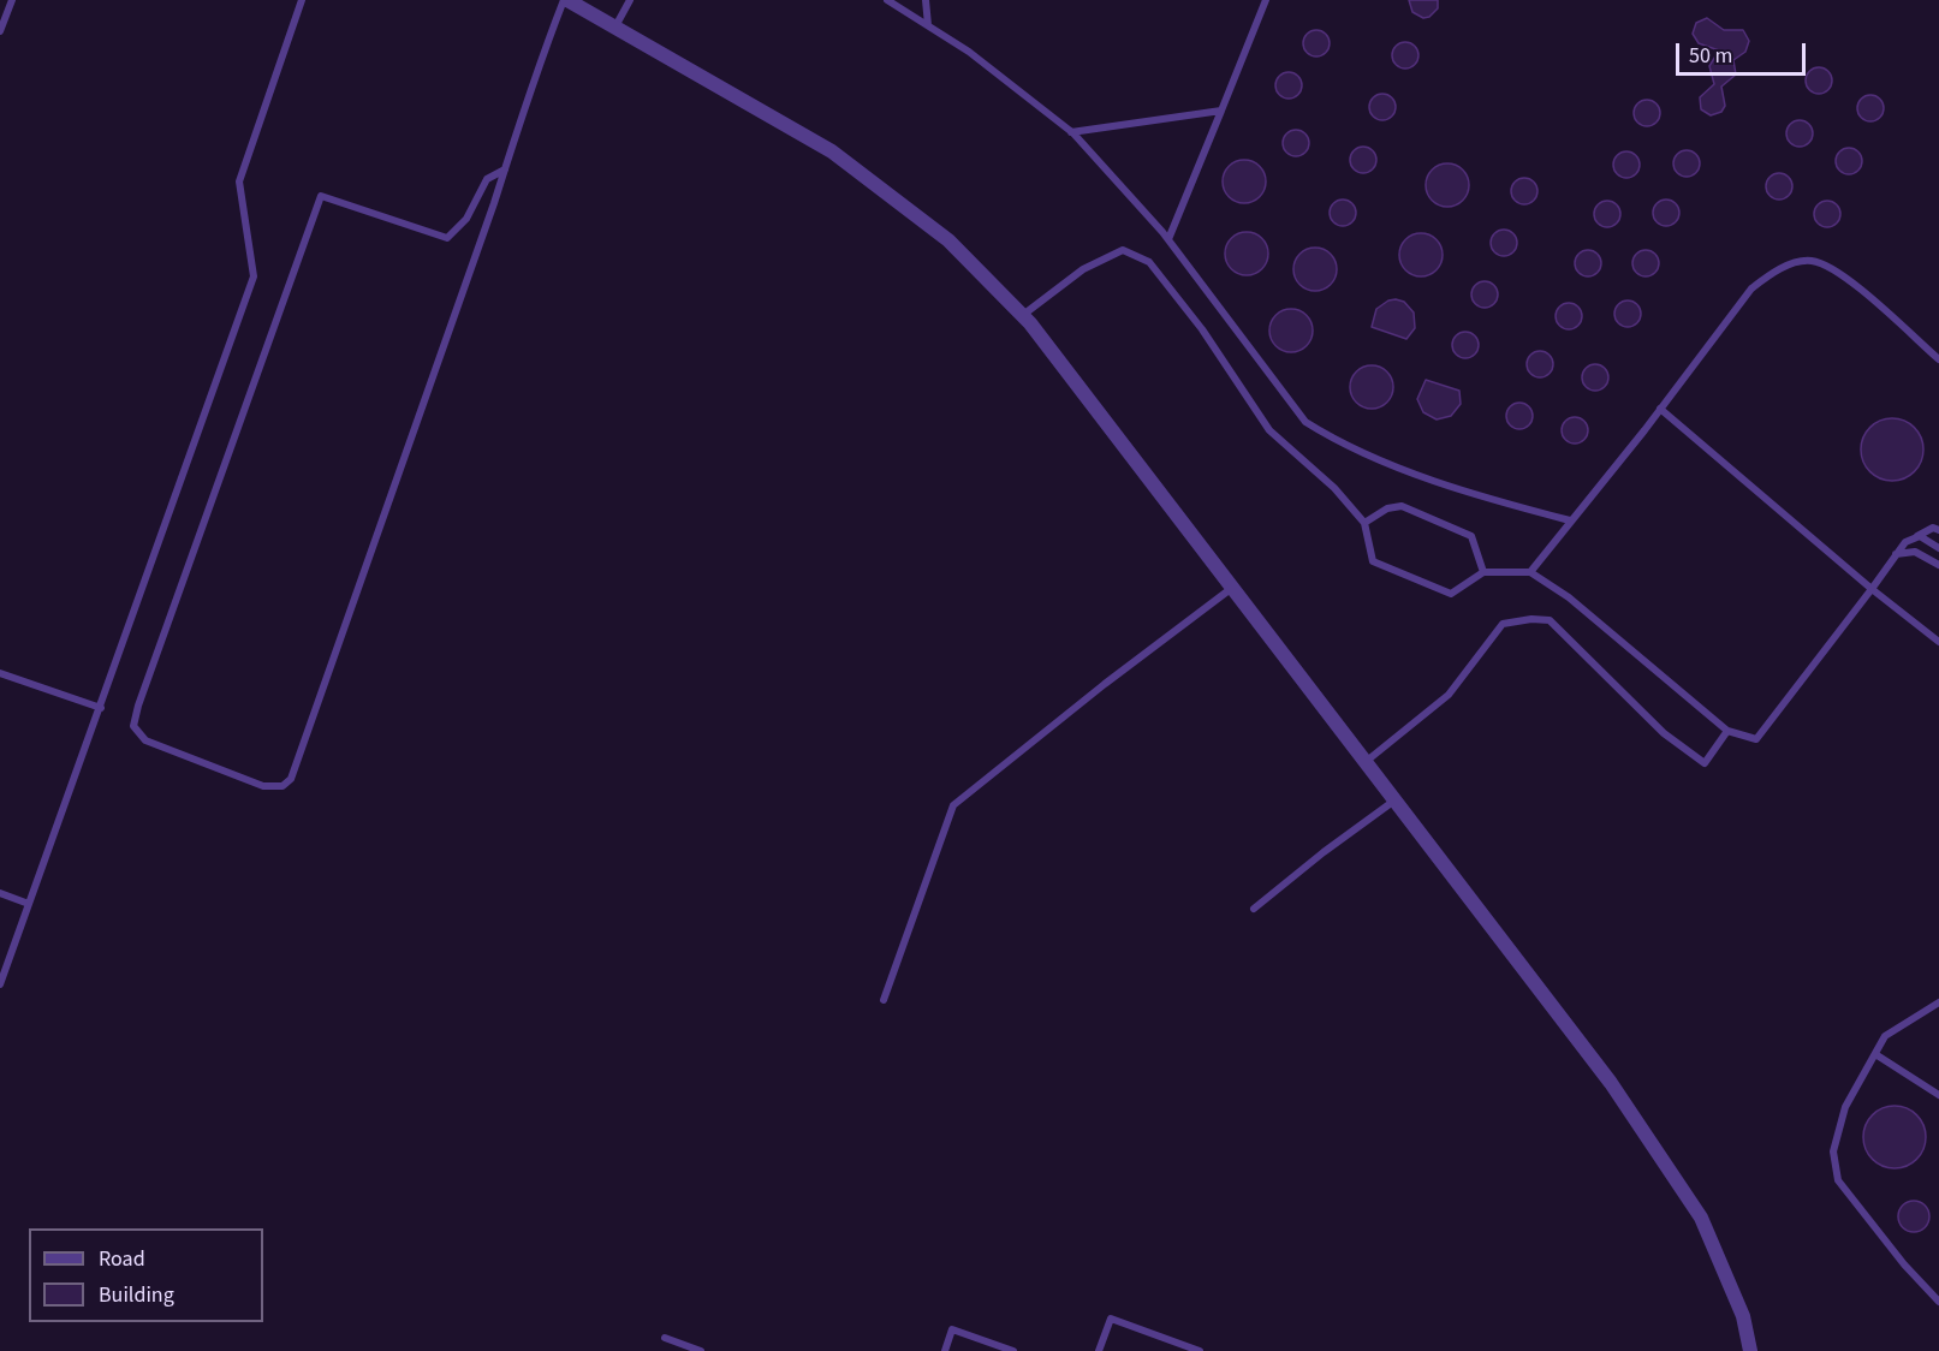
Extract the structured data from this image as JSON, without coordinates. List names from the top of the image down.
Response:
{
  "legend": ["Road", "Building"],
  "scale_bar": "50 m"
}
